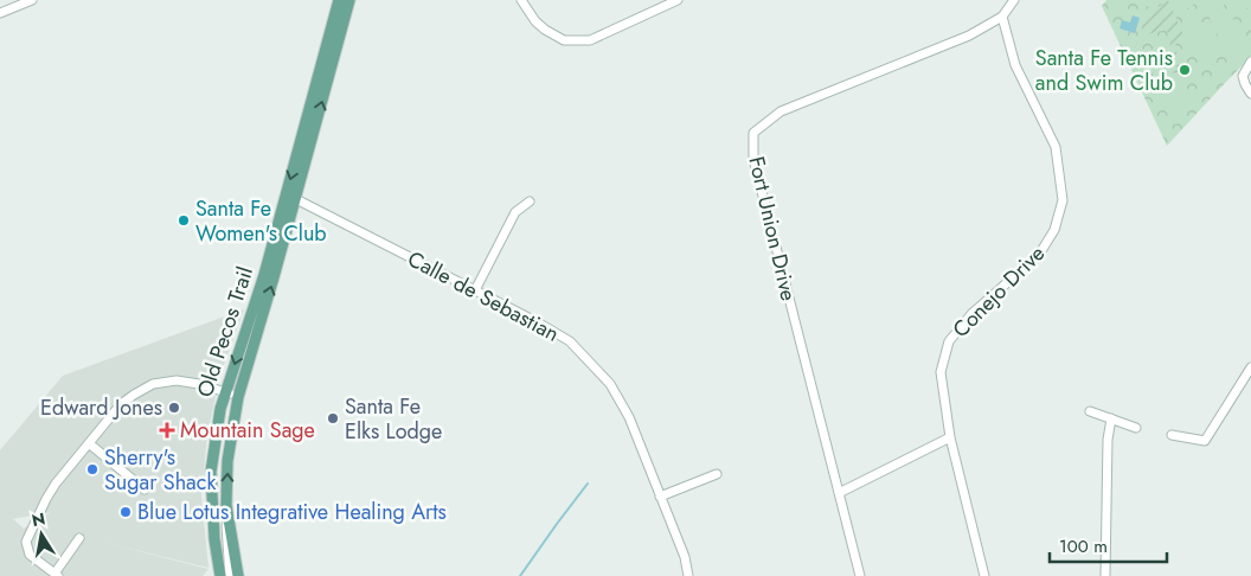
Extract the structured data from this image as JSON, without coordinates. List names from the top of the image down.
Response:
{
  "streets": {
    "main road": ["Old Pecos Trail"],
    "street": ["Fort Union Drive", "Conejo Drive", "Calle de Sebastian"]
  },
  "crossings": [
    ["Fort Union Drive", "Conejo Drive"],
    ["Calle de Sebastian", "Old Pecos Trail"]
  ],
  "places": {
    "other": [
      "Santa Fe Tennis and Swim Club",
      "Santa Fe Women's Club",
      "Edward Jones",
      "Santa Fe Elks Lodge",
      "Sherry's Sugar Shack",
      "Blue Lotus Integrative Healing Arts"
    ],
    "health": ["Mountain Sage"]
  },
  "scale_bar": "100 m",
  "north": "top"
}
